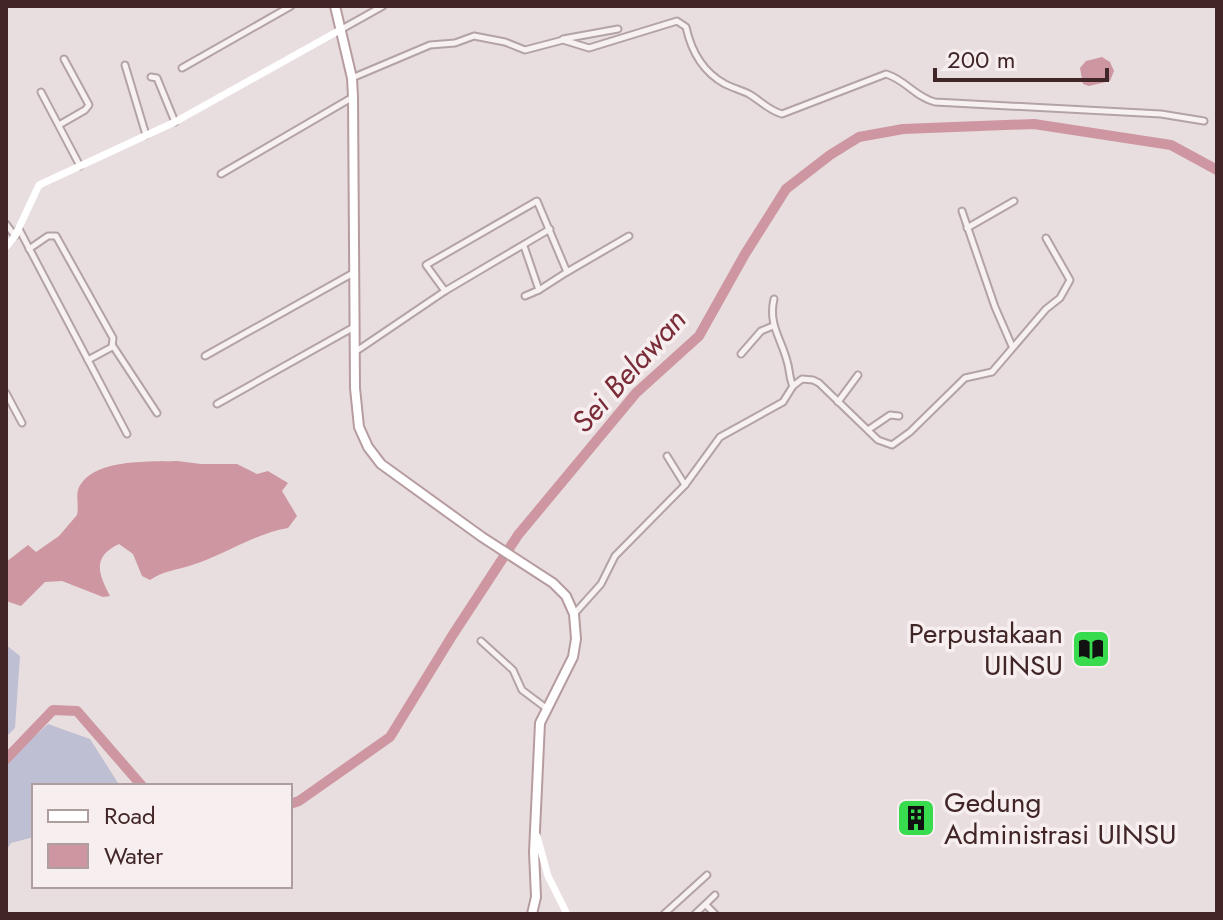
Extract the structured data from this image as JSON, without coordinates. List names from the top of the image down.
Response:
{
  "water": ["Sei Belawan"],
  "places": {
    "library": ["Perpustakaan UINSU"],
    "building": ["Gedung Administrasi UINSU"]
  },
  "legend": ["Road", "Water"],
  "scale_bar": "200 m"
}
